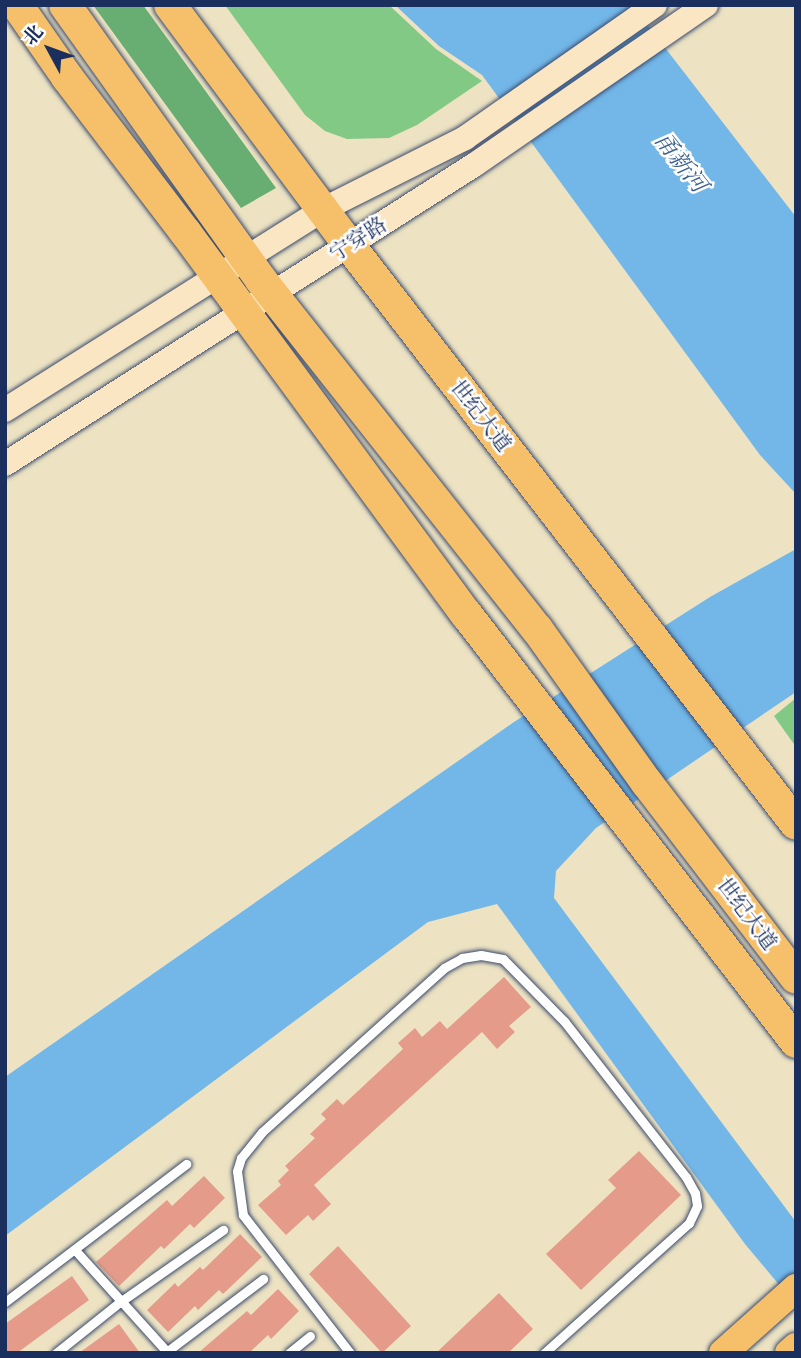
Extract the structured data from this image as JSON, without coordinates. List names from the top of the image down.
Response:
{
  "streets": {
    "highway": ["世纪大道"],
    "main road": ["宁穿路"]
  },
  "crossings": [
    ["宁穿路", "世纪大道"]
  ],
  "water": ["甬新河"],
  "north": "top left"
}
